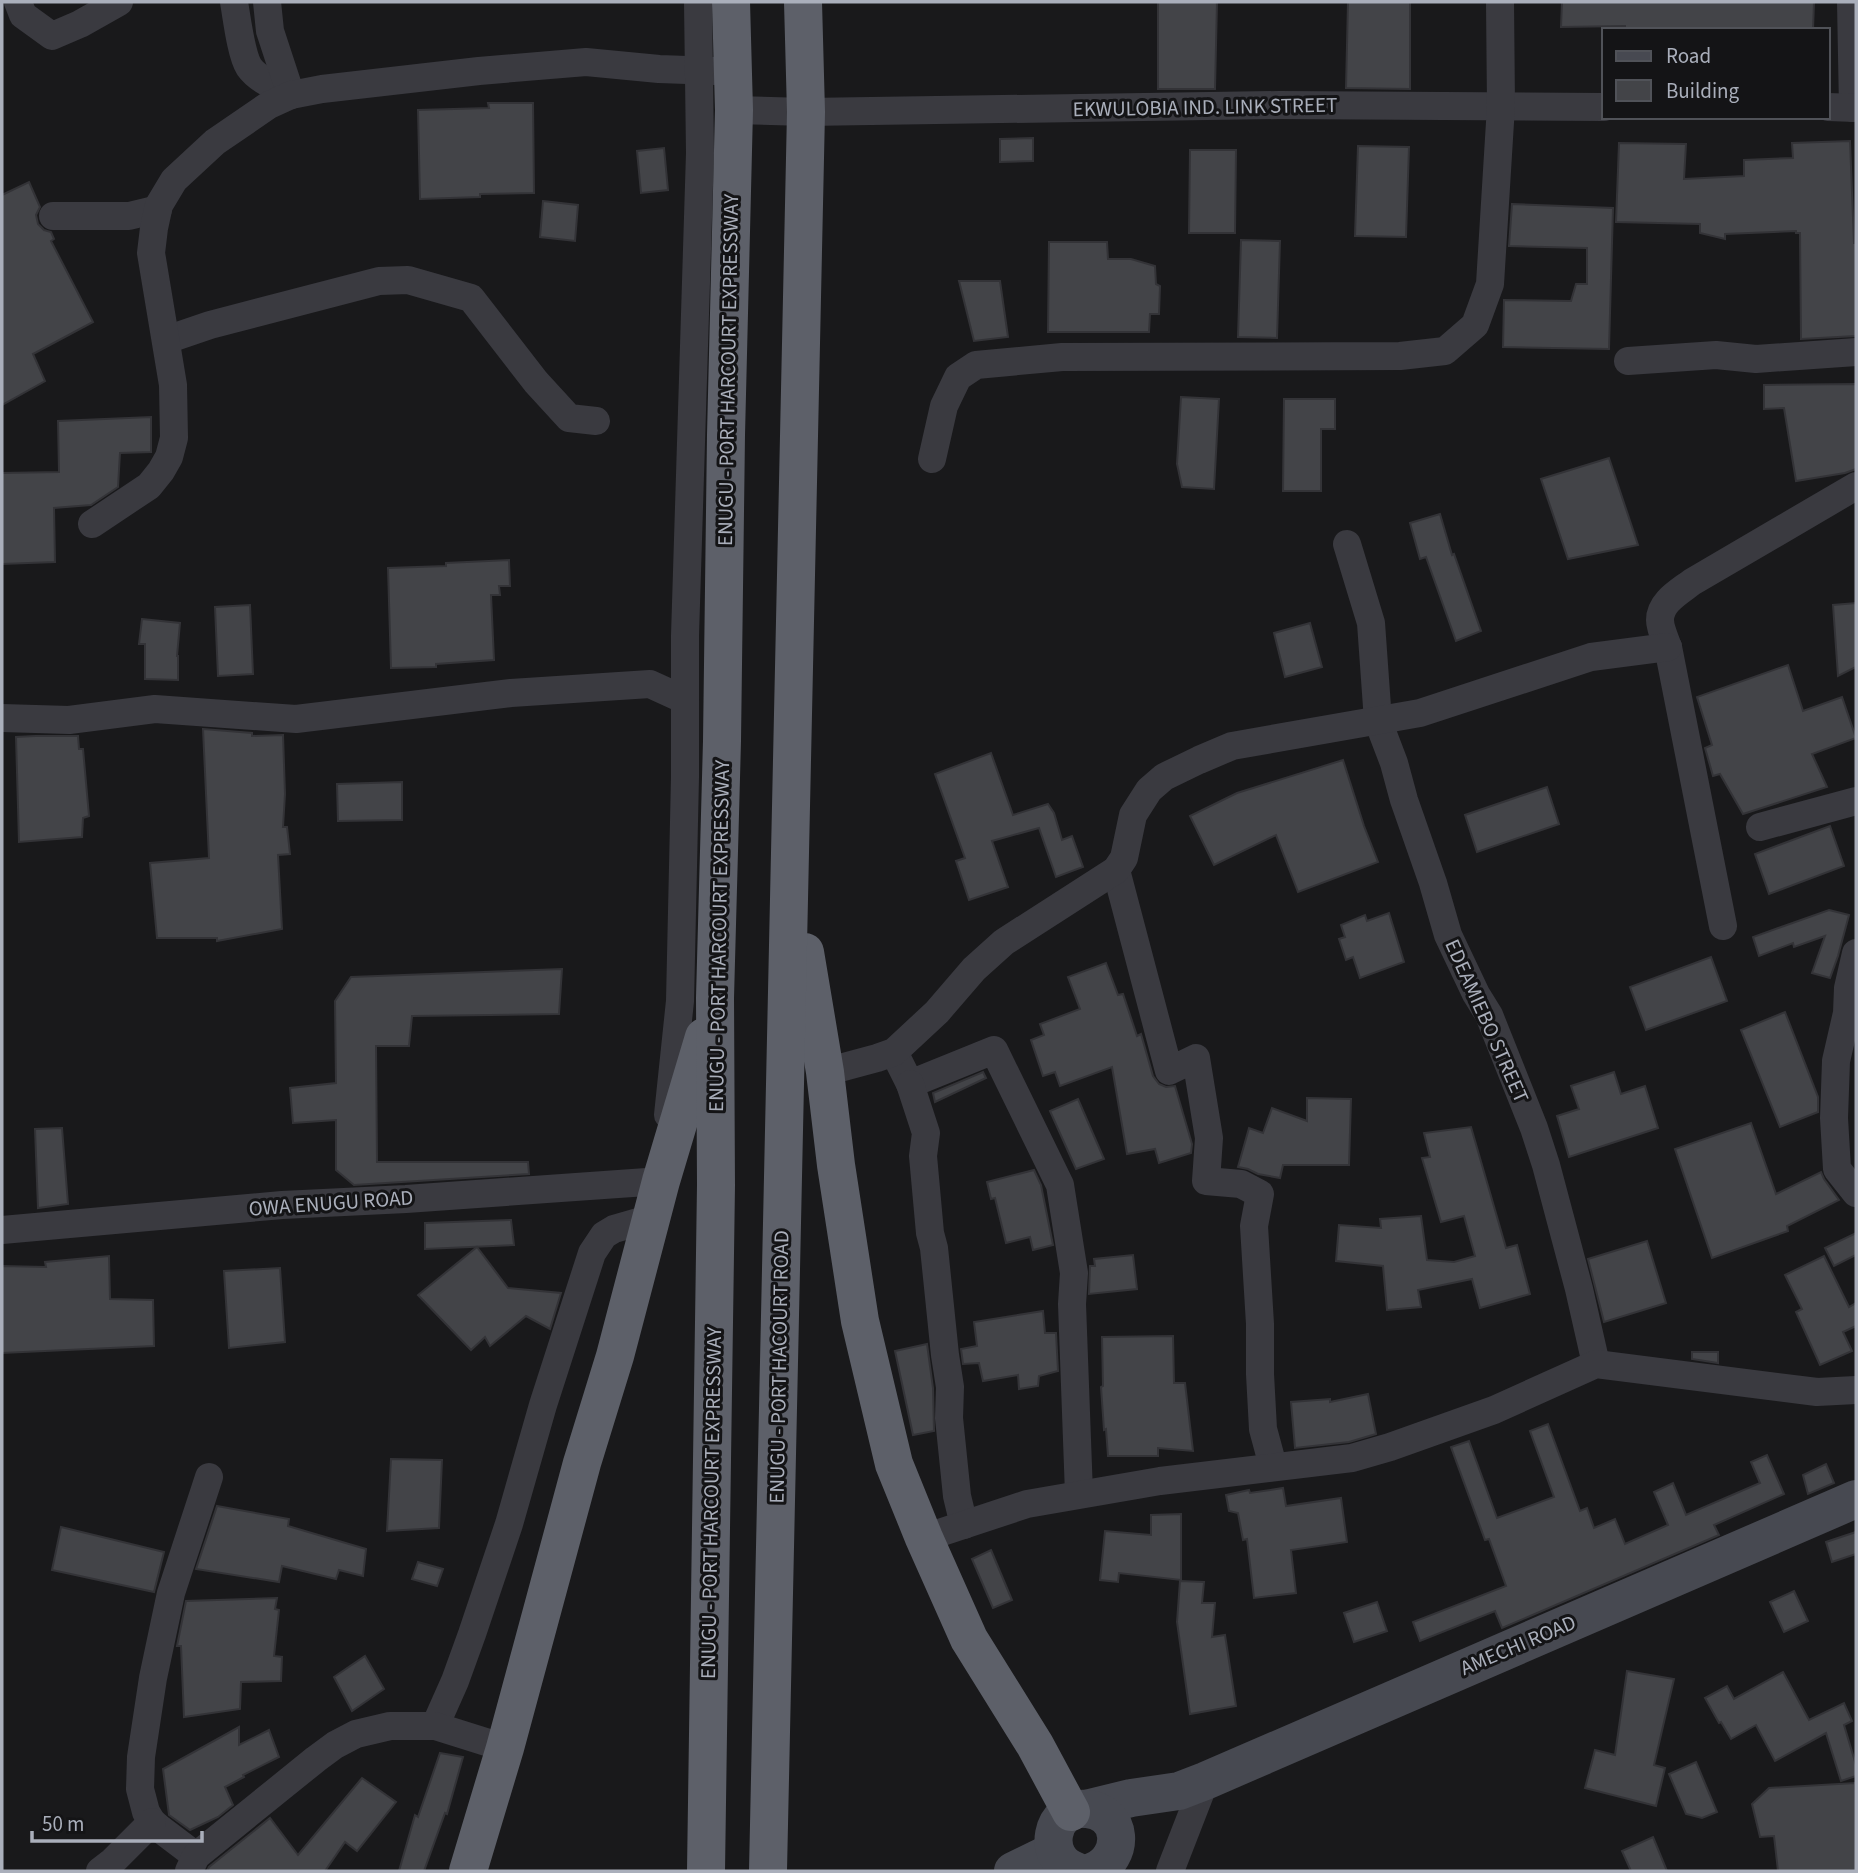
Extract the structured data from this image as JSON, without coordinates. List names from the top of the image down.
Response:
{
  "streets": {
    "highway": ["ENUGU - PORT HARCOURT EXPRESSWAY", "ENUGU - PORT HACOURT ROAD"],
    "main road": ["AMECHI ROAD"],
    "street": ["EKWULOBIA IND. LINK STREET", "EDEAMIEBO STREET", "OWA ENUGU ROAD"]
  },
  "crossings": [
    ["EKWULOBIA IND. LINK STREET", "ENUGU - PORT HARCOURT EXPRESSWAY"]
  ],
  "legend": ["Road", "Building"],
  "scale_bar": "50 m"
}
